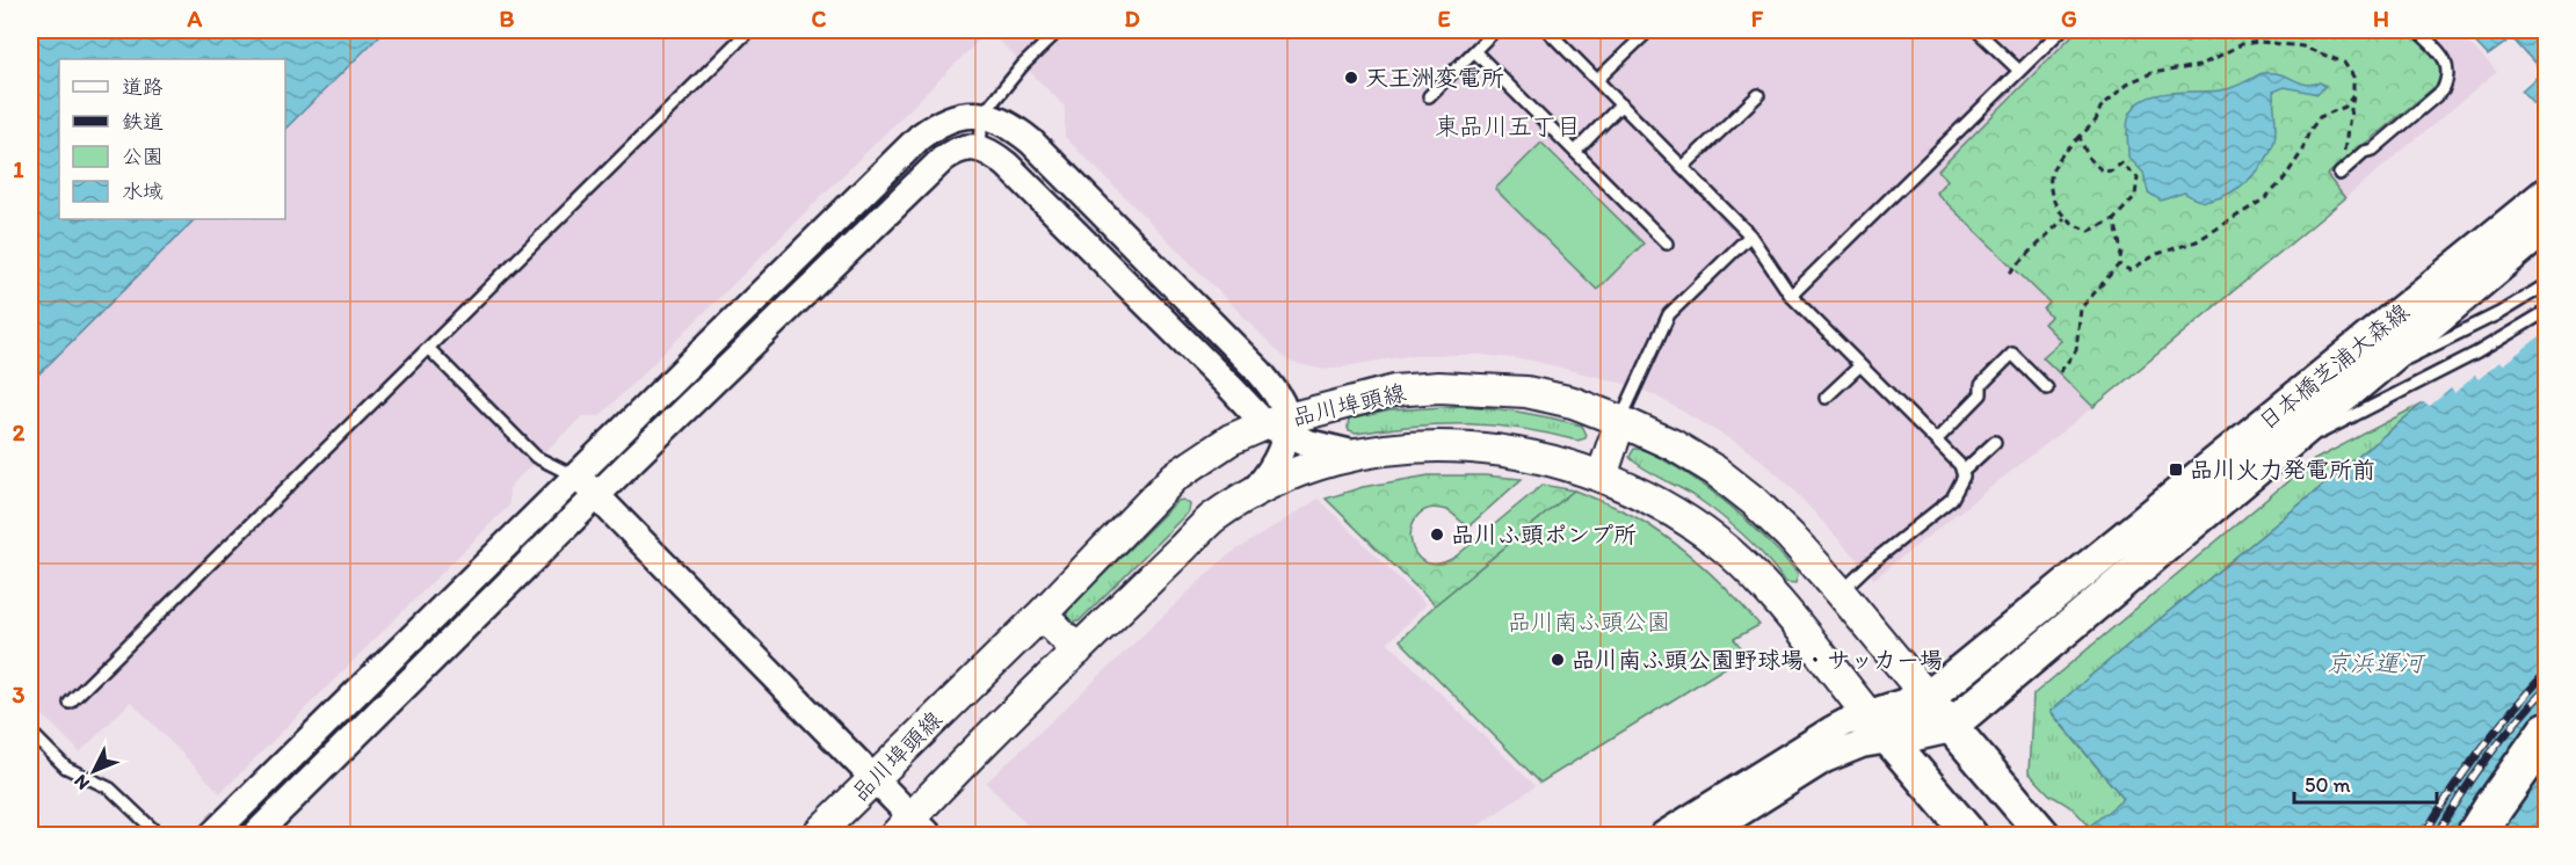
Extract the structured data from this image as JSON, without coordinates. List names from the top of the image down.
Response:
{
  "streets": {
    "main road": ["日本橋芝浦大森線", "品川埠頭線"]
  },
  "crossings": [
    ["日本橋芝浦大森線", "品川埠頭線"]
  ],
  "districts": ["東品川五丁目"],
  "water": ["京浜運河"],
  "parks": ["品川南ふ頭公園"],
  "places": {
    "other": ["天王洲変電所", "品川ふ頭ポンプ所", "品川南ふ頭公園野球場・サッカー場"],
    "transit": ["品川火力発電所前"]
  },
  "legend": [
    "道路",
    "鉄道",
    "公園",
    "水域"
  ],
  "scale_bar": "50 m",
  "north": "bottom left",
  "grid": {
    "columns": [
      "A",
      "B",
      "C",
      "D",
      "E",
      "F",
      "G",
      "H"
    ],
    "rows": ["1", "2", "3"]
  }
}
